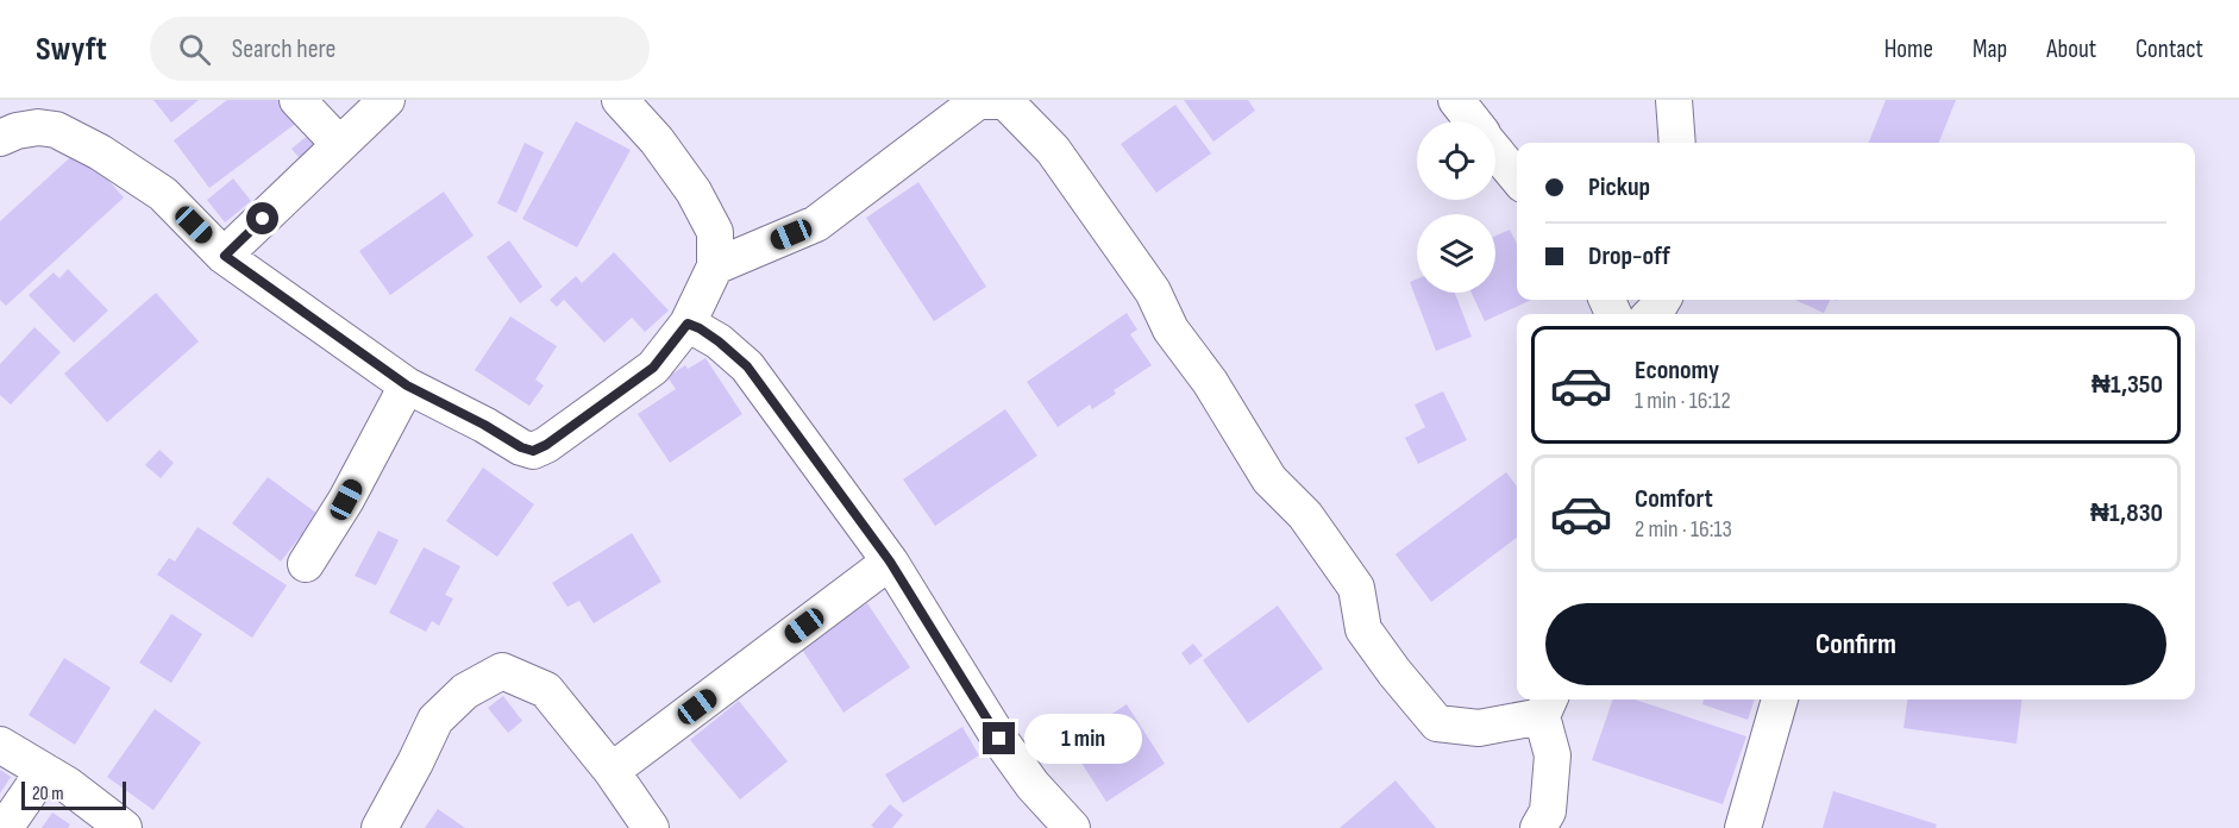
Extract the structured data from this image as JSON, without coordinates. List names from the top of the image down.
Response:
{
  "scale_bar": "20 m",
  "page": {
    "header": "Swyft",
    "search": "Search here",
    "nav": [
      "Home",
      "Map",
      "About",
      "Contact"
    ],
    "banner": ["Pickup", "Drop-off"],
    "list": [
      {
        "name": "Economy",
        "note": "1 min · 16:12",
        "value": "₦1,350"
      },
      {
        "name": "Comfort",
        "note": "2 min · 16:13",
        "value": "₦1,830"
      }
    ],
    "buttons": "Confirm",
    "bubble": "1 min",
    "scale": "20 m"
  }
}
